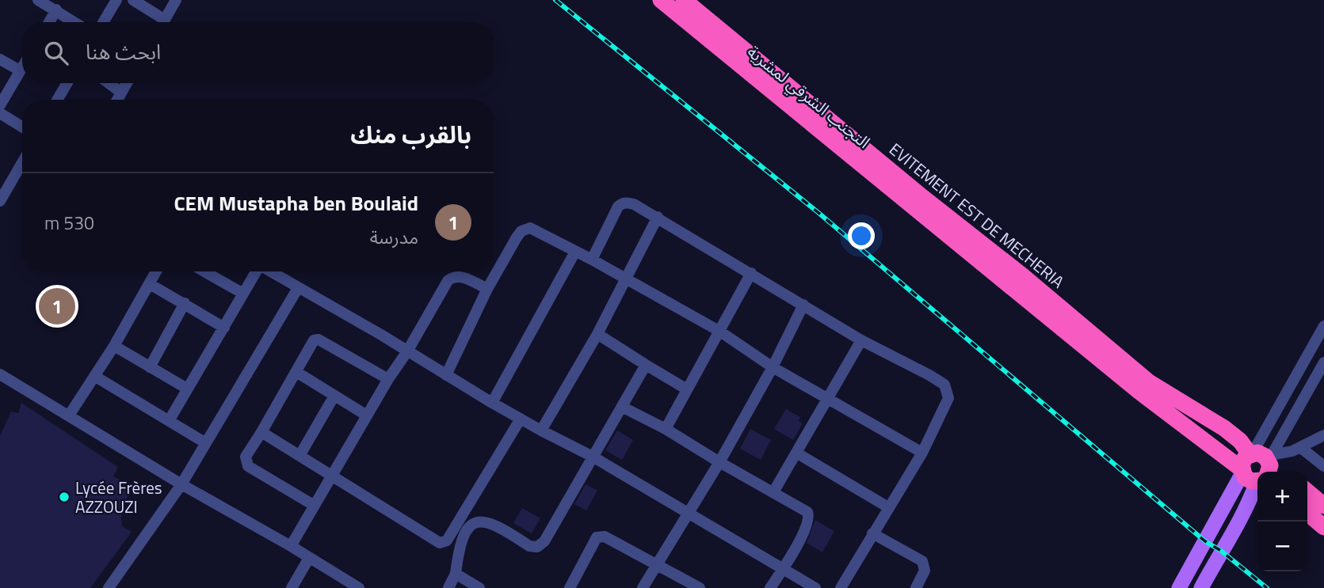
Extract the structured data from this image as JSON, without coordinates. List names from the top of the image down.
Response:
{
  "streets": {
    "highway": ["التجنب الشرقي لمشرية", "EVITEMENT EST DE MECHERIA"]
  },
  "places": ["Lycée Frères AZZOUZI"],
  "page": {
    "search": "ابحث هنا",
    "heading": "بالقرب منك",
    "list": [
      {
        "mark": "1",
        "name": "CEM Mustapha ben Boulaid",
        "note": "مدرسة",
        "value": "530 m"
      }
    ],
    "pins": "1",
    "map_buttons": ["+", "−"]
  }
}
